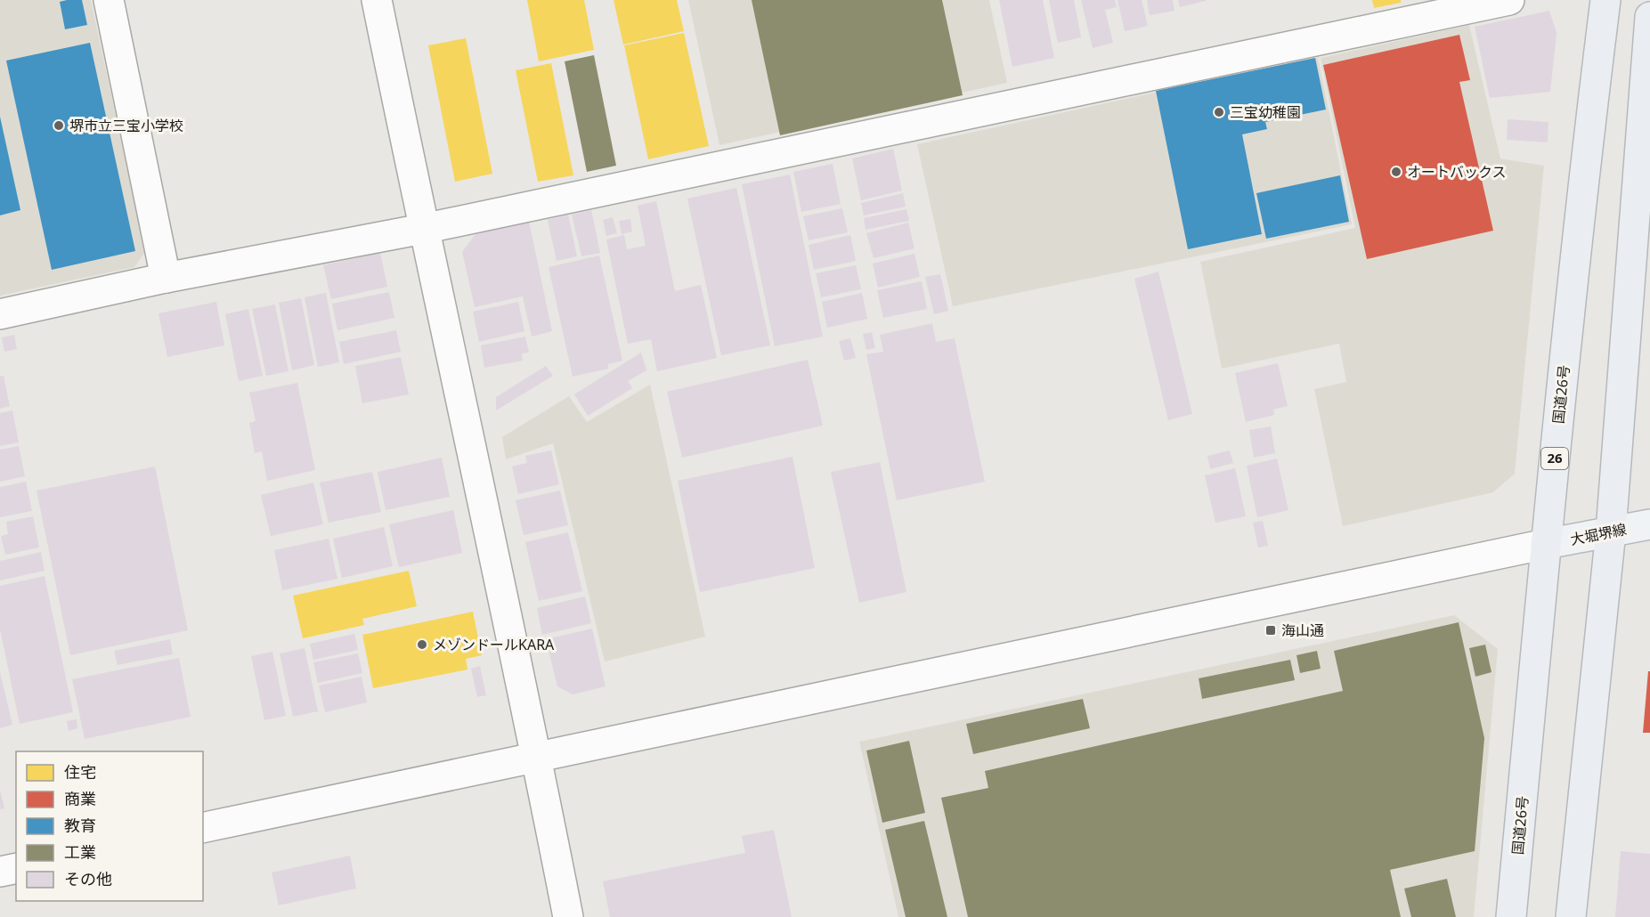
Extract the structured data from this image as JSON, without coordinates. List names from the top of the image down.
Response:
{
  "streets": {
    "highway": ["国道26号", "26"],
    "main road": ["大堀堺線"]
  },
  "crossings": [
    ["国道26号", "大堀堺線"]
  ],
  "places": {
    "other": [
      "三宝幼稚園",
      "堺市立三宝小学校",
      "オートバックス",
      "メゾンドールKARA"
    ],
    "transit": ["海山通"]
  },
  "legend": [
    "住宅",
    "商業",
    "教育",
    "工業",
    "その他"
  ]
}
